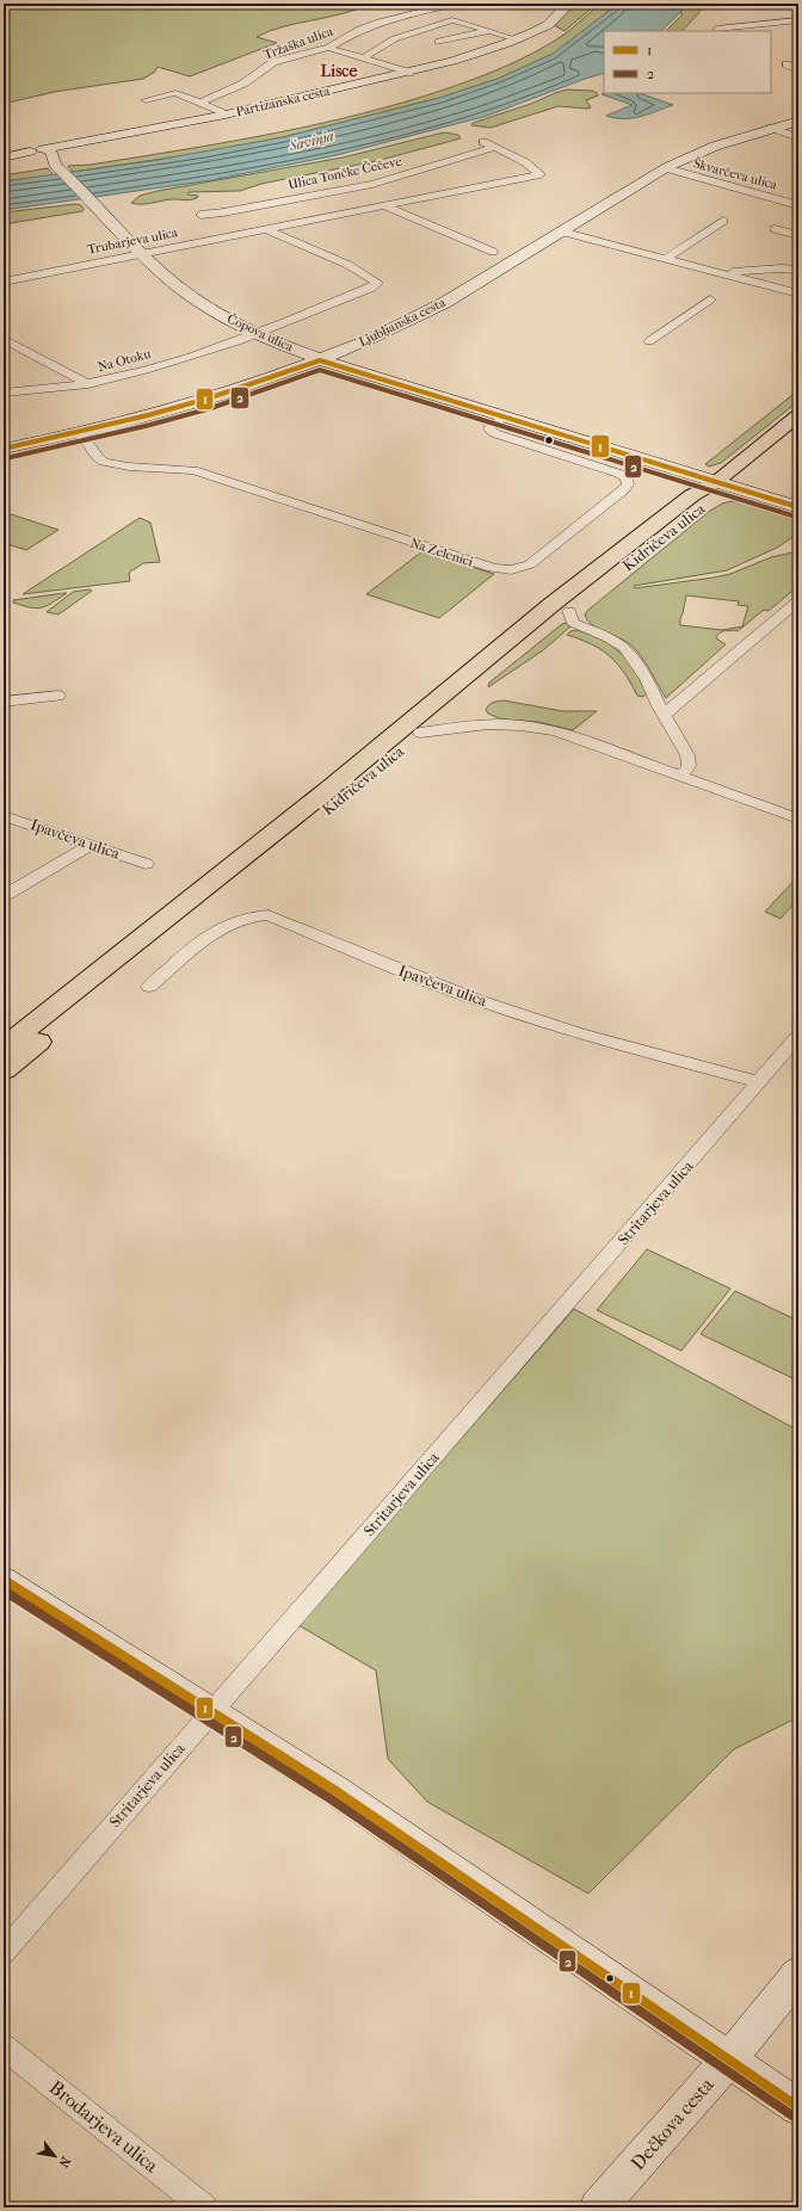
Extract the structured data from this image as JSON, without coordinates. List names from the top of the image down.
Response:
{
  "streets": {
    "main road": ["Kidričeva ulica"],
    "street": [
      "Tržaška ulica",
      "Partizanska cesta",
      "Ulica Tončke Čečeve",
      "Škvarčeva ulica",
      "Trubarjeva ulica",
      "Ljubljanska cesta",
      "Čopova ulica",
      "Na Otoku",
      "Na Zelenici",
      "Ipavčeva ulica",
      "Stritarjeva ulica",
      "Dečkova cesta",
      "Brodarjeva ulica"
    ]
  },
  "crossings": [
    ["Partizanska cesta", "Čopova ulica"],
    ["Ulica Tončke Čečeve", "Trubarjeva ulica"],
    ["Škvarčeva ulica", "Ljubljanska cesta"],
    ["Trubarjeva ulica", "Čopova ulica"],
    ["Ljubljanska cesta", "Čopova ulica"],
    ["Ljubljanska cesta", "Na Zelenici"],
    ["Čopova ulica", "Na Otoku"],
    ["Čopova ulica", "Kidričeva ulica"],
    ["Čopova ulica", "Na Zelenici"],
    ["Ipavčeva ulica", "Stritarjeva ulica"]
  ],
  "districts": ["Lisce"],
  "water": ["Savinja"],
  "lines": ["transit line 1", "transit line 2"],
  "legend": ["1", "2"],
  "north": "bottom right"
}
